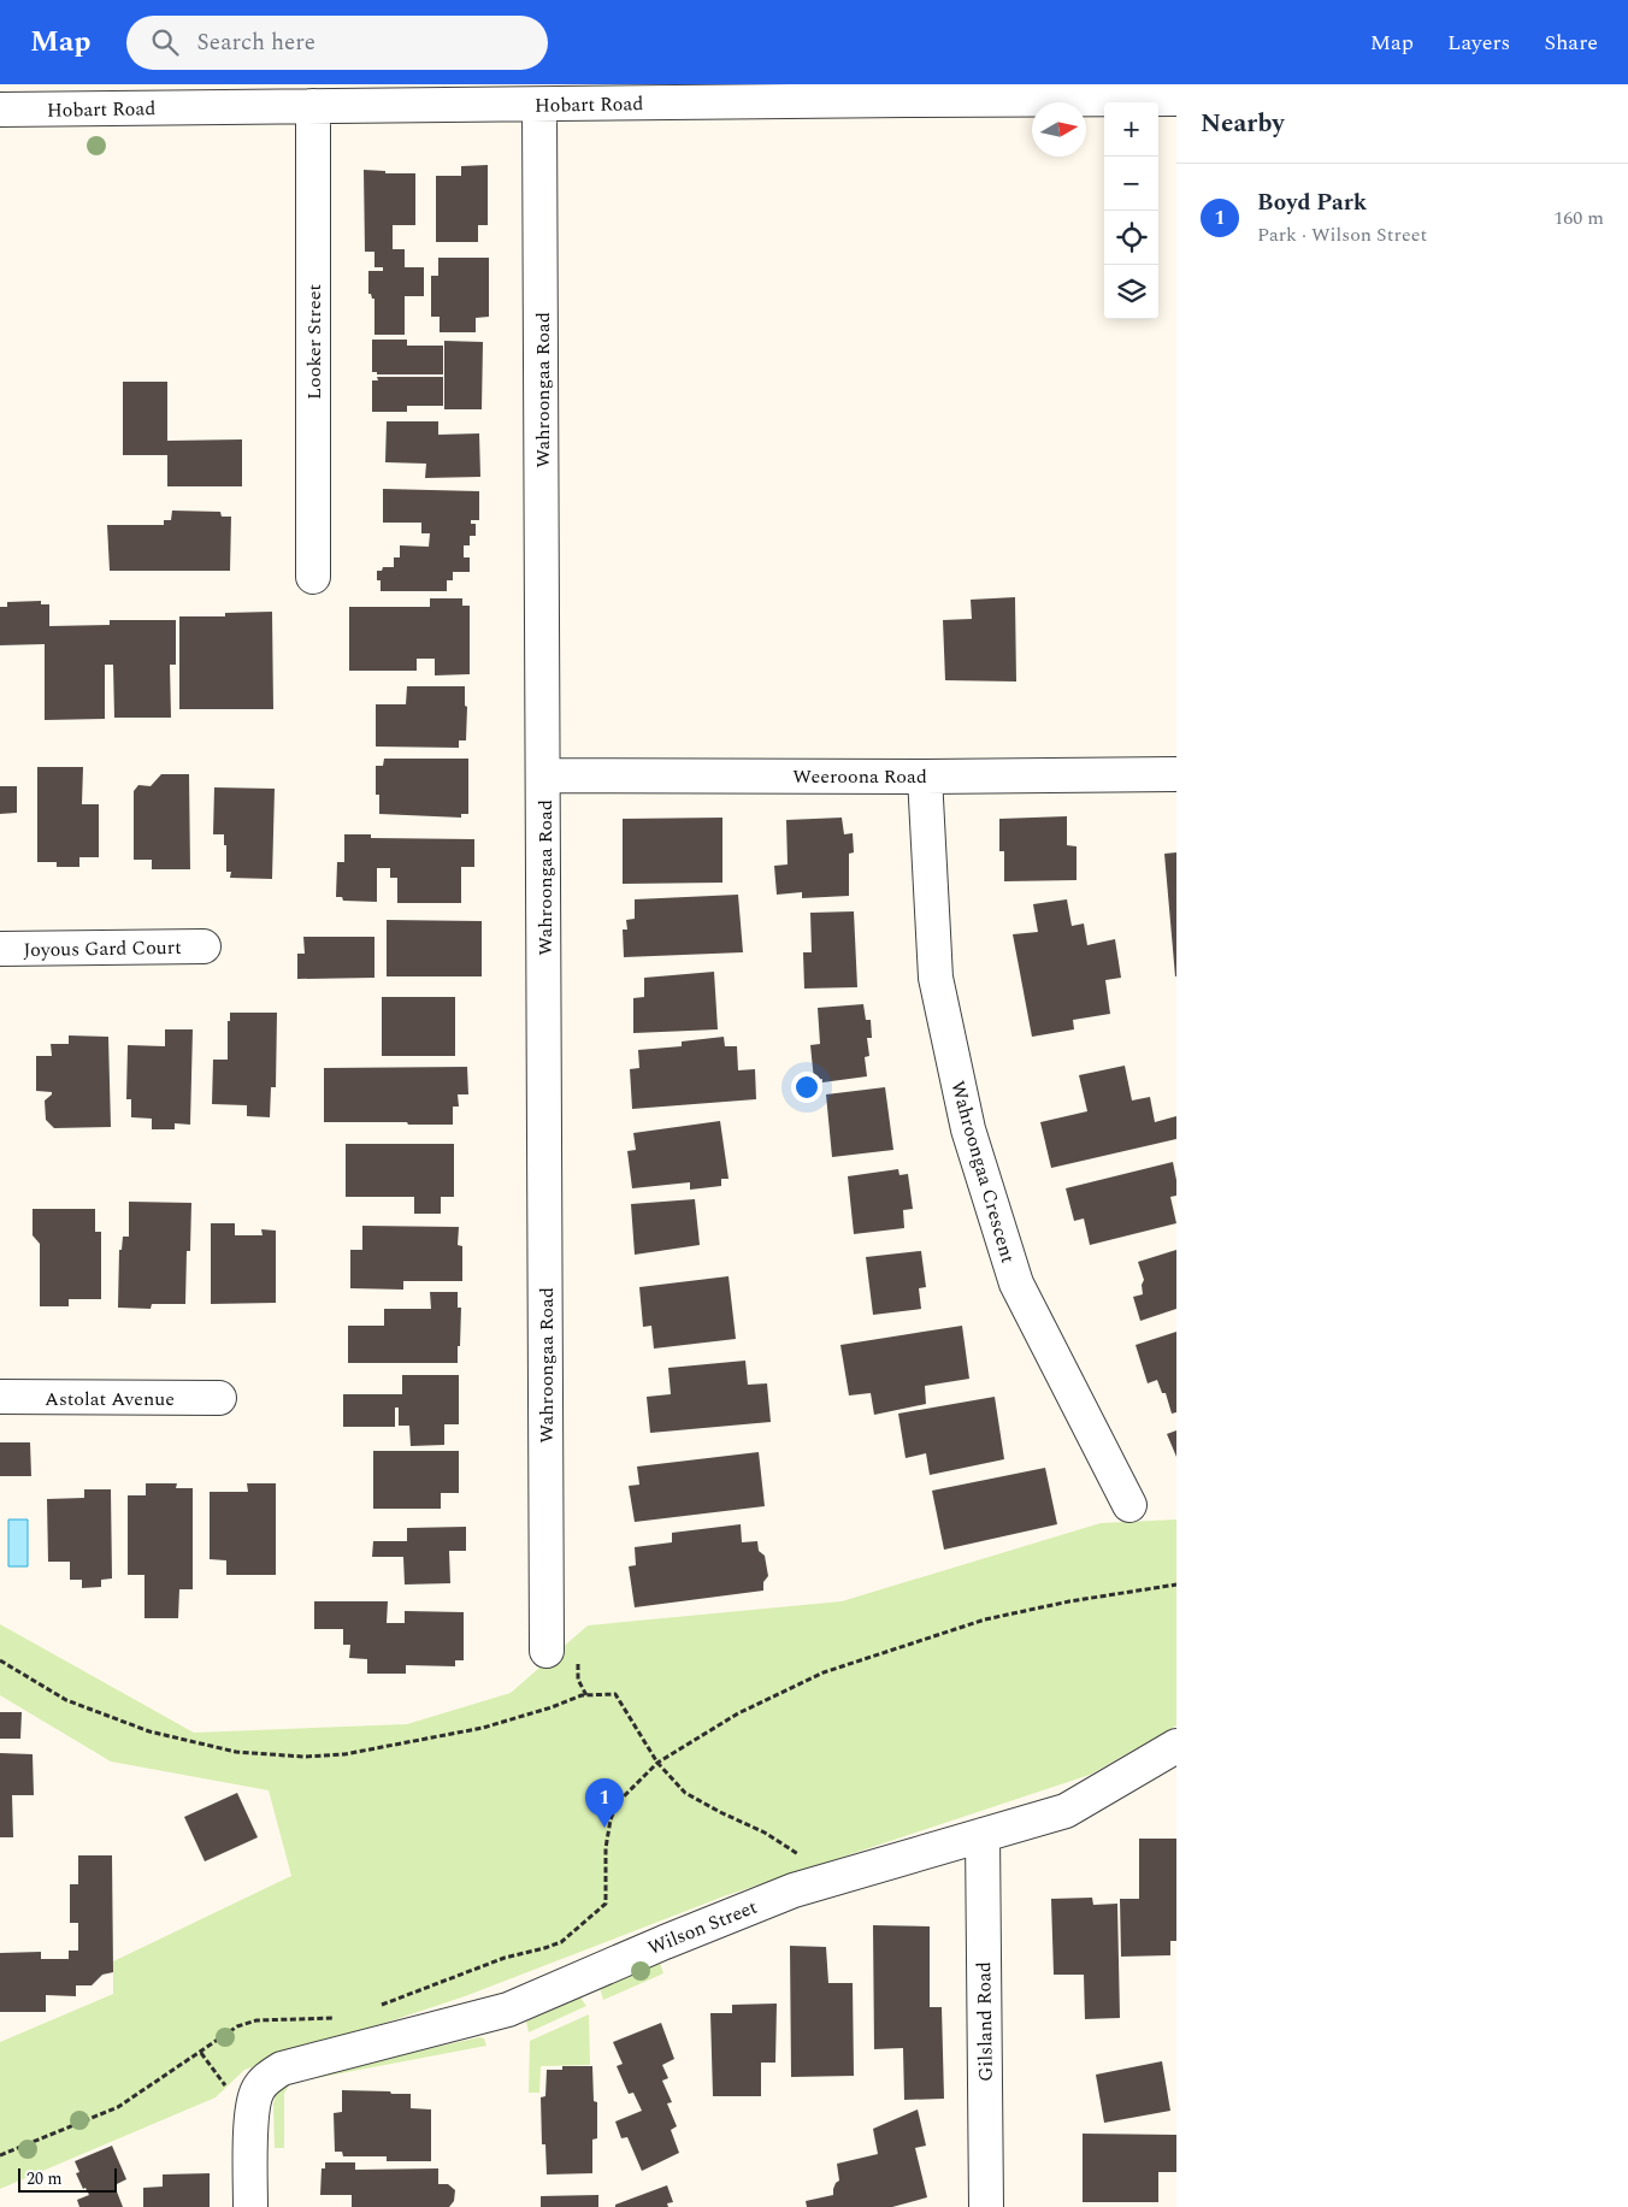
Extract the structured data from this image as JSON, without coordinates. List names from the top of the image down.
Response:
{
  "streets": {
    "street": [
      "Hobart Road",
      "Looker Street",
      "Wahroongaa Road",
      "Weeroona Road",
      "Joyous Gard Court",
      "Wahroongaa Crescent",
      "Astolat Avenue",
      "Wilson Street",
      "Gilsland Road"
    ]
  },
  "crossings": [
    ["Hobart Road", "Looker Street"],
    ["Hobart Road", "Wahroongaa Road"],
    ["Wahroongaa Road", "Weeroona Road"],
    ["Weeroona Road", "Wahroongaa Crescent"],
    ["Wilson Street", "Gilsland Road"]
  ],
  "scale_bar": "20 m",
  "north": "right",
  "page": {
    "header": "Map",
    "search": "Search here",
    "nav": ["Map", "Layers", "Share"],
    "heading": "Nearby",
    "map_buttons": ["+", "−"],
    "list": [
      {
        "mark": "1",
        "name": "Boyd Park",
        "note": "Park · Wilson Street",
        "value": "160 m"
      }
    ],
    "pins": "1",
    "scale": "20 m"
  }
}
